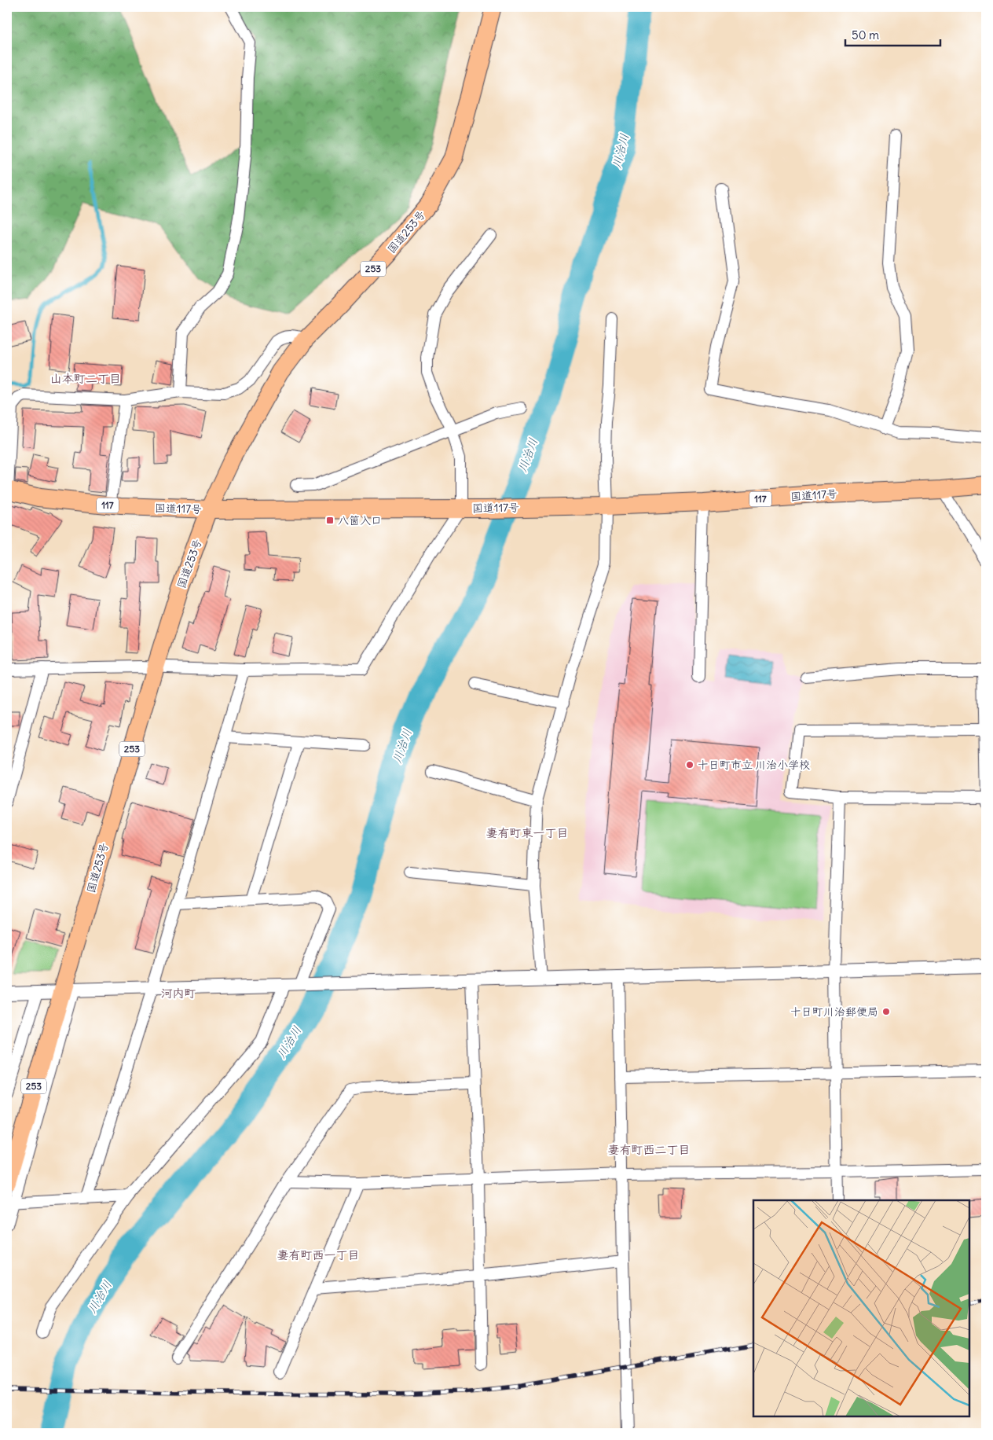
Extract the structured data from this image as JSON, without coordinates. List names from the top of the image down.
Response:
{
  "streets": {
    "highway": [
      "国道253号",
      "253",
      "国道117号",
      "117"
    ]
  },
  "crossings": [
    ["国道253号", "国道117号"]
  ],
  "districts": [
    "山本町二丁目",
    "妻有町東一丁目",
    "河内町",
    "妻有町西二丁目",
    "妻有町西一丁目"
  ],
  "water": ["川治川"],
  "places": {
    "transit": ["八箇入口"],
    "other": ["十日町市立 川治小学校", "十日町川治郵便局"]
  },
  "scale_bar": "50 m"
}
